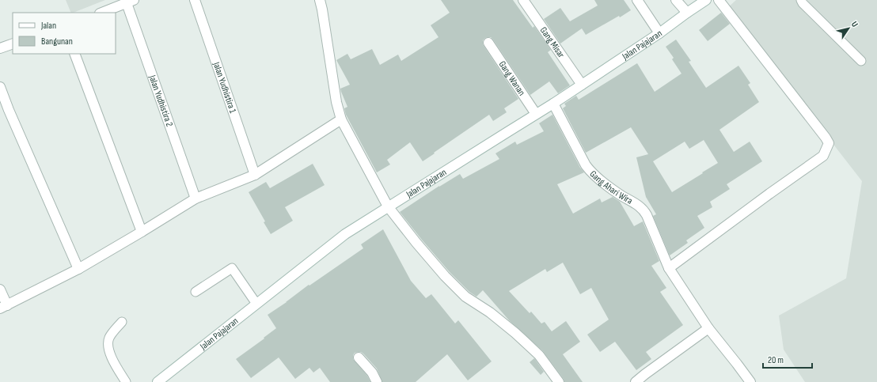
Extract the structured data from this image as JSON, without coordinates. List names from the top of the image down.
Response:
{
  "streets": {
    "street": [
      "Gang Misar",
      "Jalan Pajajaran",
      "Gang Wanan",
      "Jalan Yudhistira 1",
      "Jalan Yudhistira 2",
      "Gang Ahari Wira"
    ]
  },
  "crossings": [
    ["Gang Misar", "Jalan Pajajaran"],
    ["Jalan Pajajaran", "Gang Wanan"],
    ["Jalan Pajajaran", "Gang Ahari Wira"]
  ],
  "legend": ["Jalan", "Bangunan"],
  "scale_bar": "20 m",
  "north": "top right"
}
